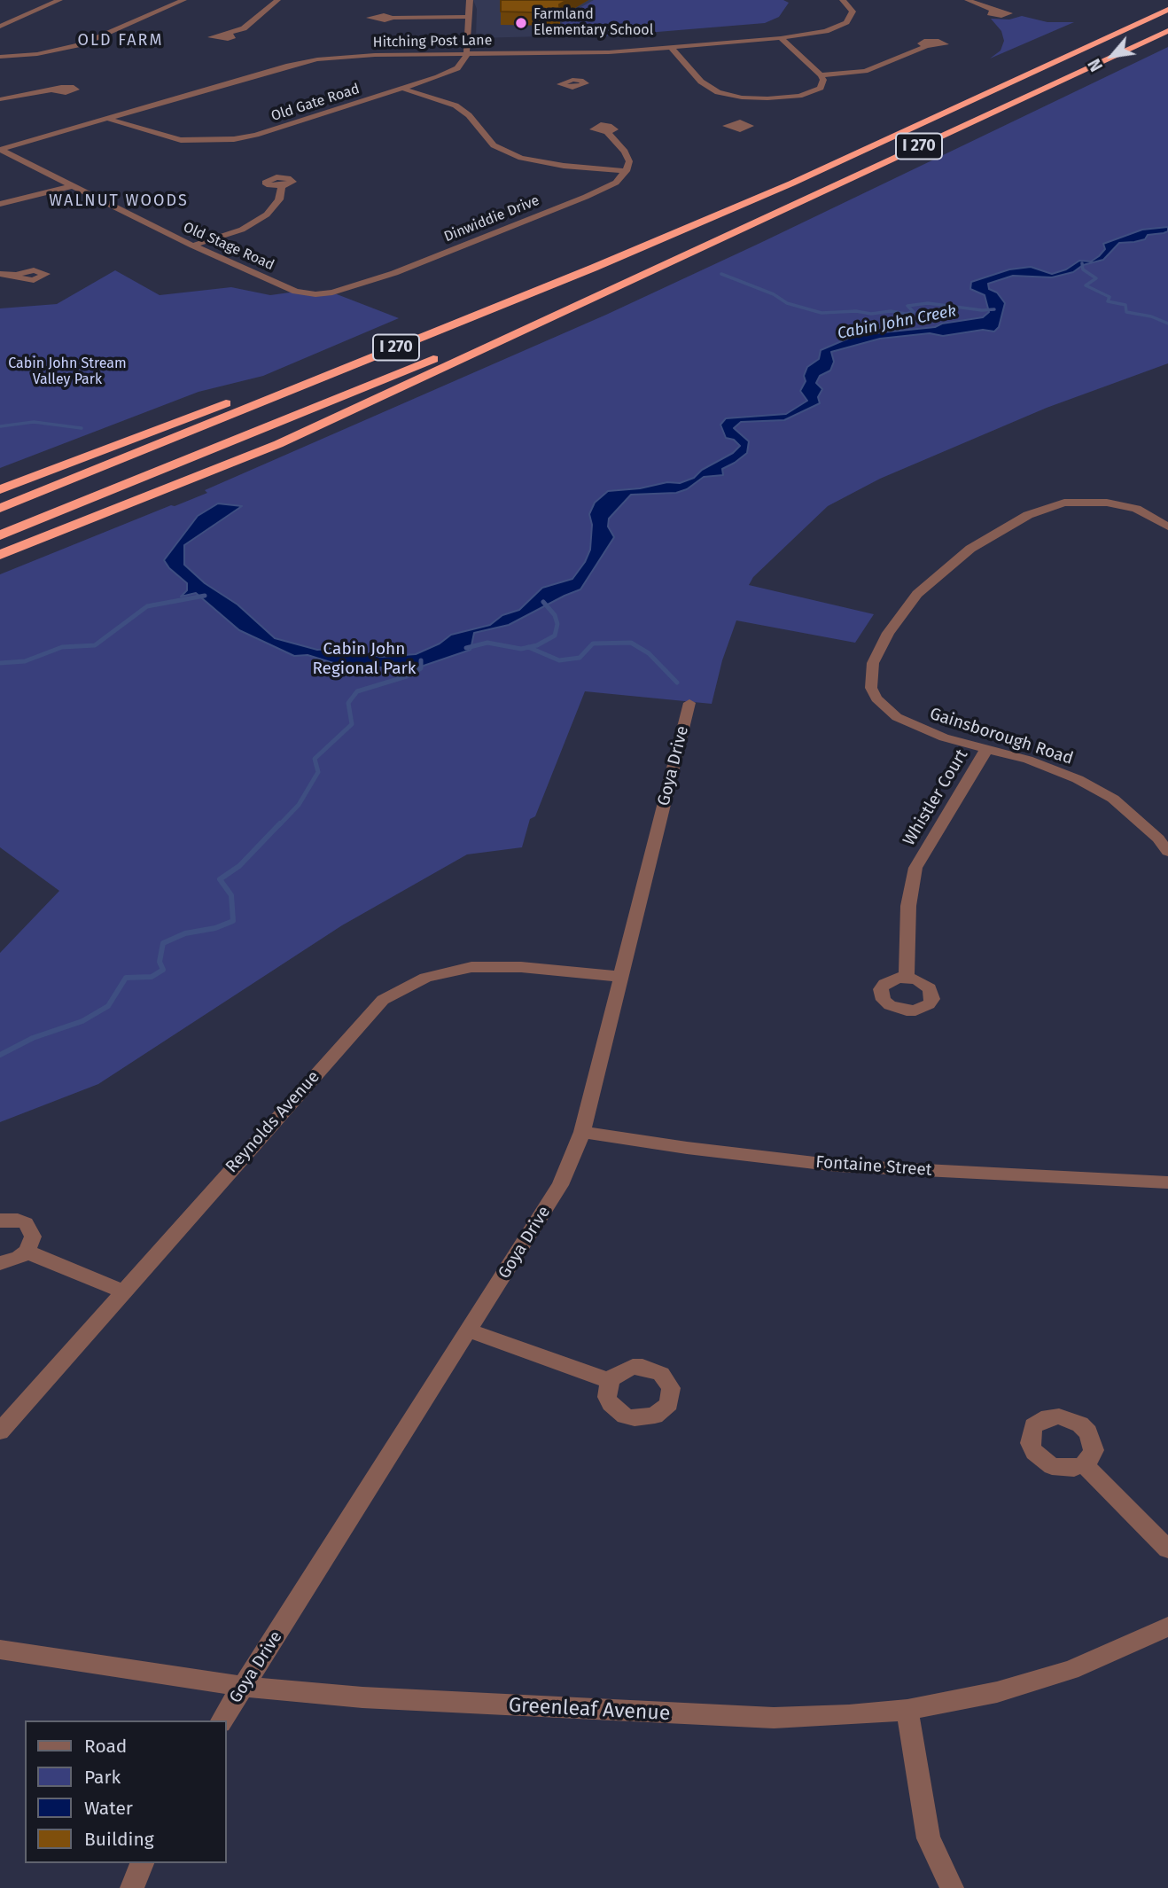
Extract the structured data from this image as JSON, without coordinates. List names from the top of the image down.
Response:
{
  "streets": {
    "highway": ["I 270"],
    "street": [
      "Hitching Post Lane",
      "Old Gate Road",
      "Dinwiddie Drive",
      "Old Stage Road",
      "Gainsborough Road",
      "Goya Drive",
      "Whistler Court",
      "Reynolds Avenue",
      "Fontaine Street",
      "Greenleaf Avenue"
    ]
  },
  "crossings": [
    ["Hitching Post Lane", "Old Gate Road"],
    ["Hitching Post Lane", "Old Stage Road"],
    ["Dinwiddie Drive", "Old Stage Road"],
    ["Gainsborough Road", "Whistler Court"],
    ["Goya Drive", "Reynolds Avenue"],
    ["Goya Drive", "Fontaine Street"],
    ["Goya Drive", "Greenleaf Avenue"]
  ],
  "districts": ["OLD FARM", "WALNUT WOODS"],
  "water": ["Cabin John Creek"],
  "parks": ["Cabin John Stream Valley Park", "Cabin John Regional Park"],
  "places": ["Farmland Elementary School"],
  "legend": [
    "Road",
    "Park",
    "Water",
    "Building"
  ],
  "north": "bottom left"
}
